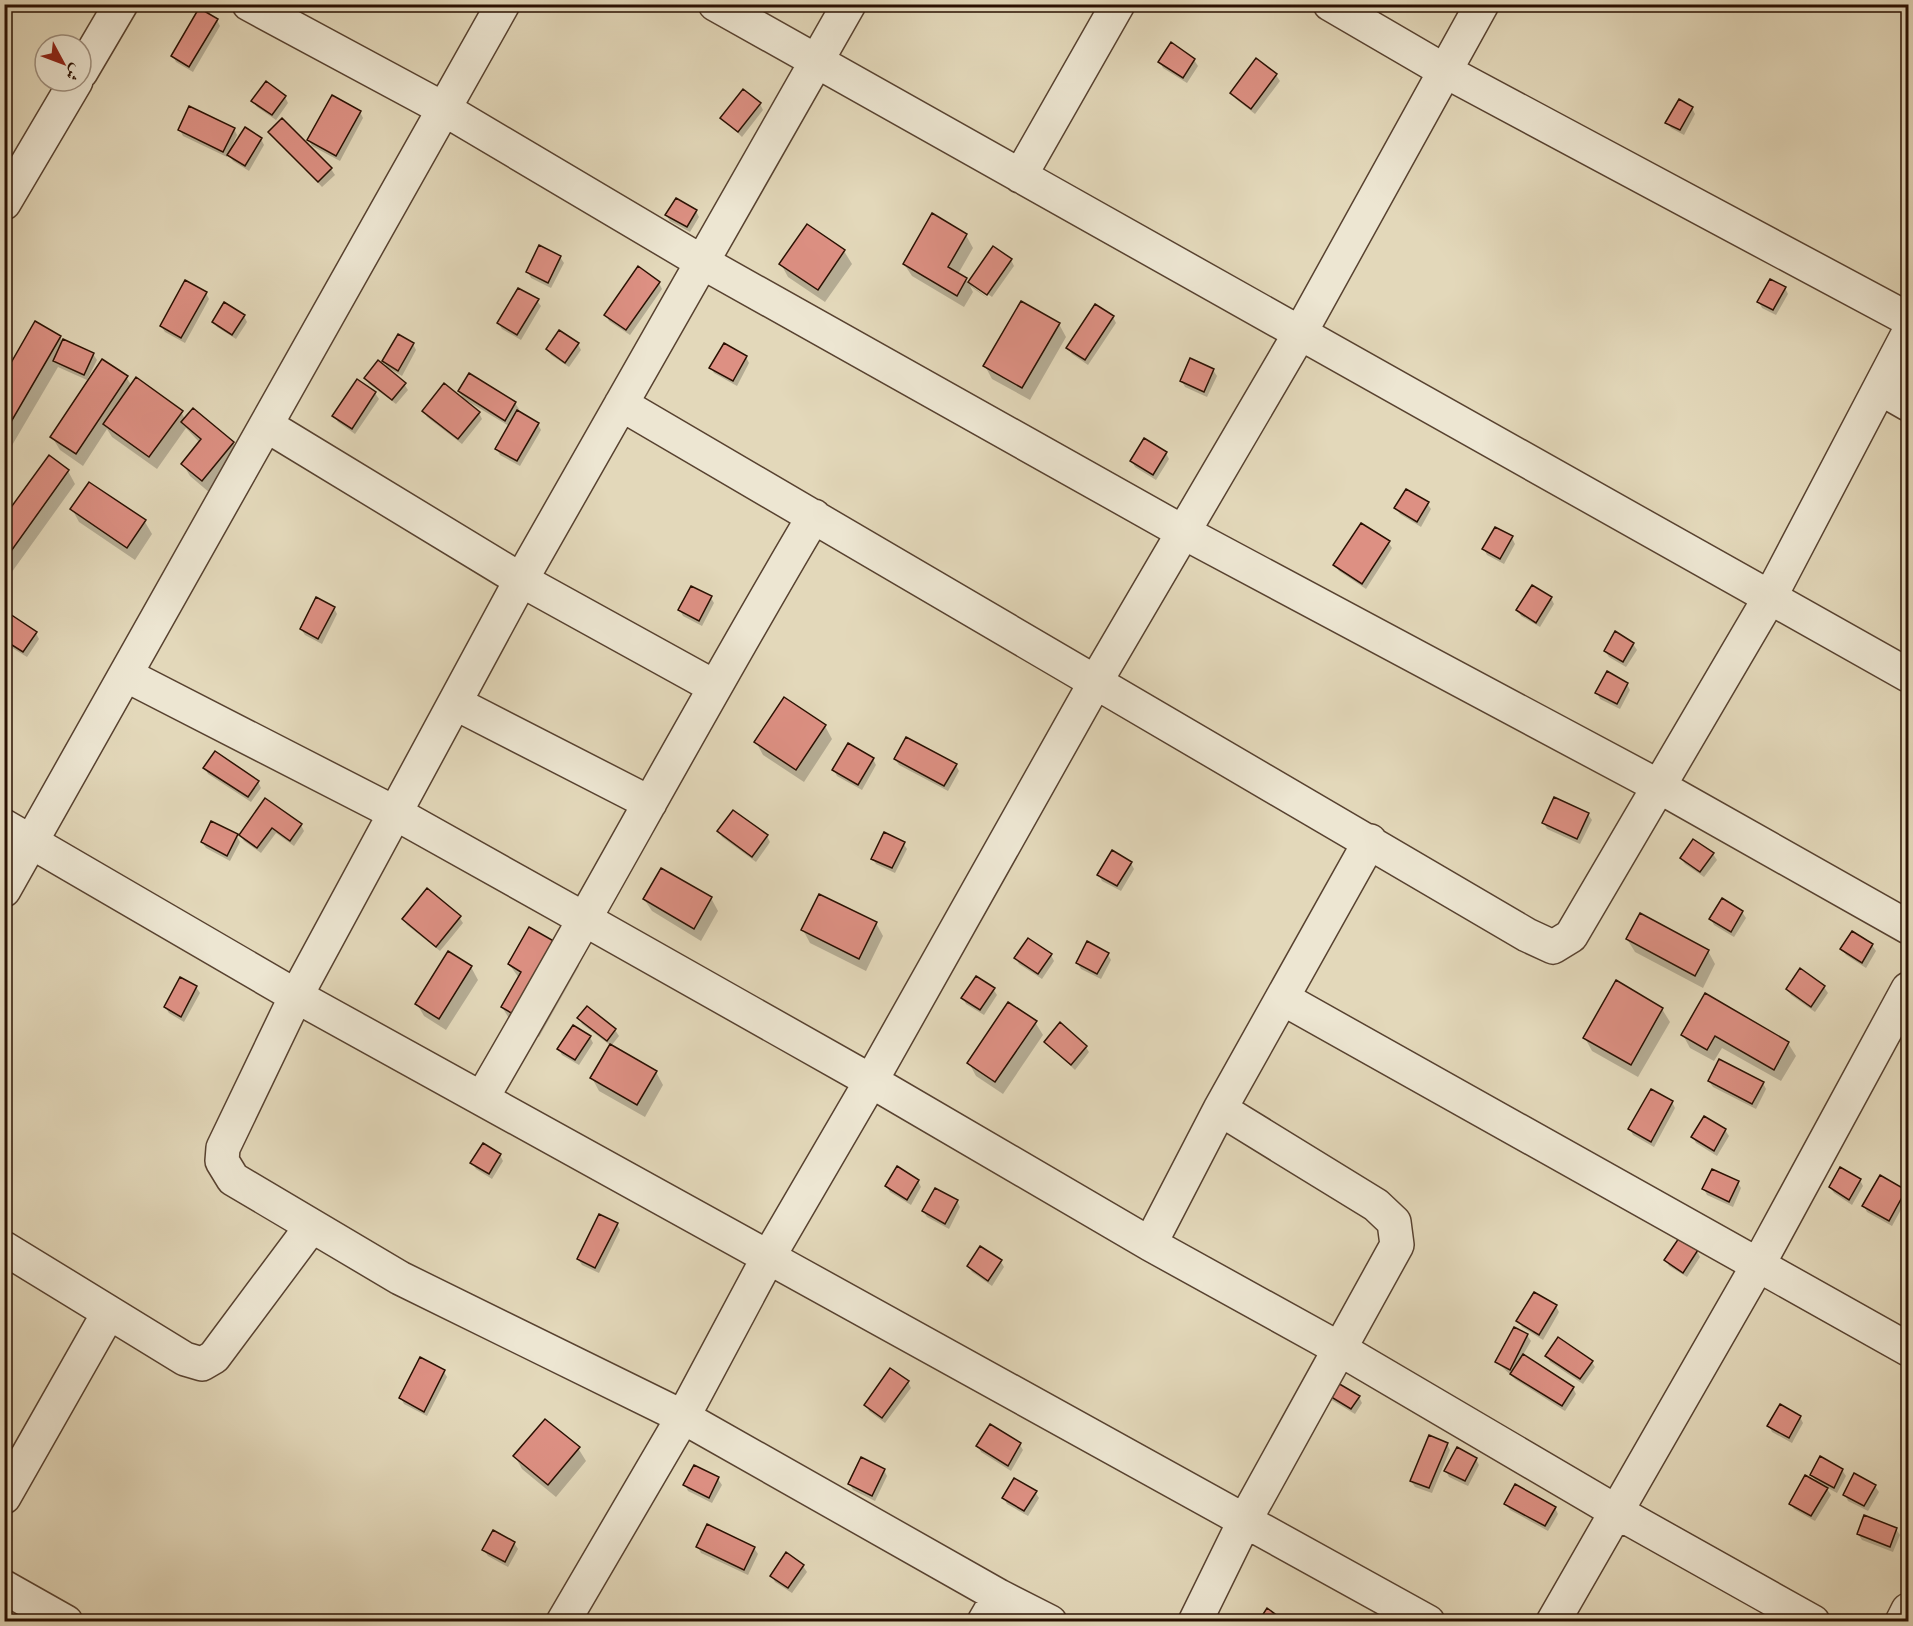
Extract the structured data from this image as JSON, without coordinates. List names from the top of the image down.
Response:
{
  "north": "bottom right"
}
